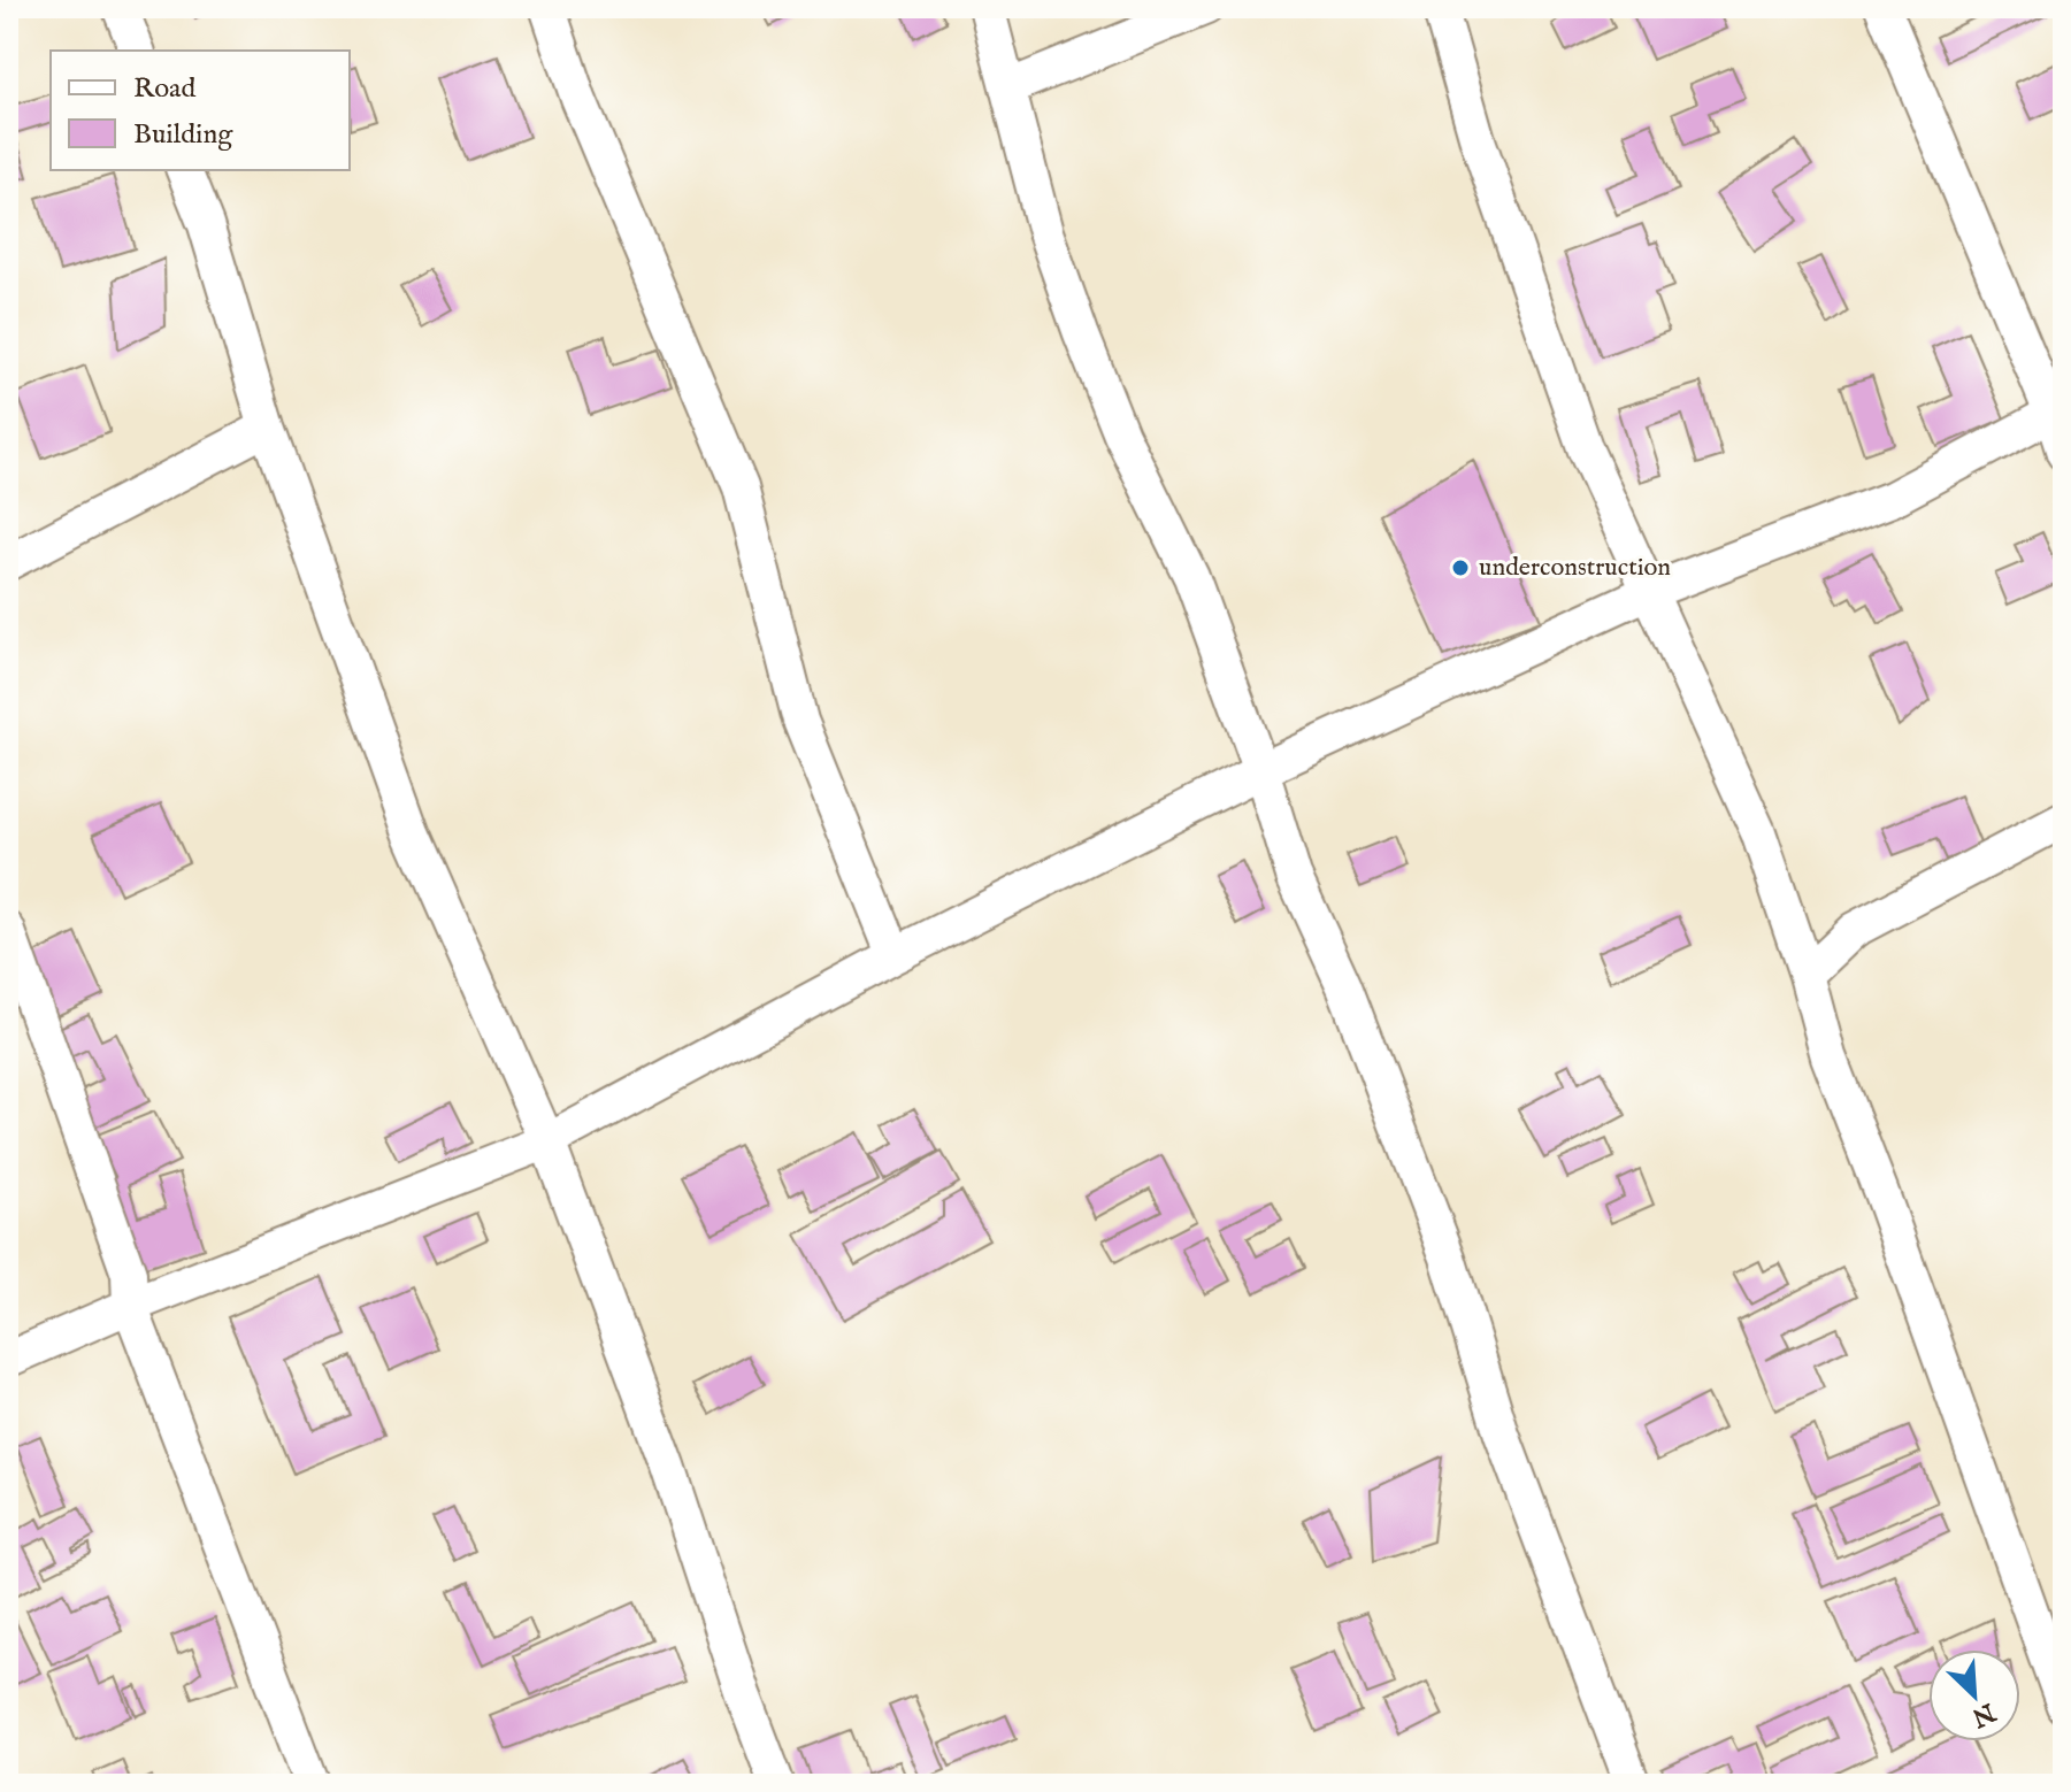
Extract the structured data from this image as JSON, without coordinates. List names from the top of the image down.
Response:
{
  "places": ["underconstruction"],
  "legend": ["Road", "Building"],
  "north": "bottom right"
}
